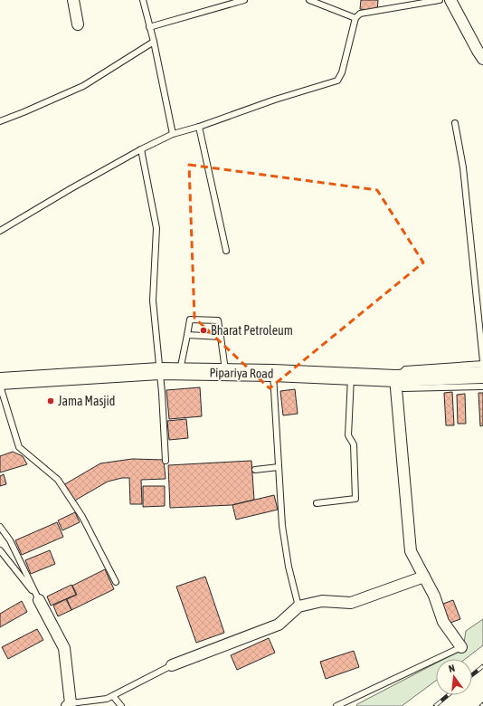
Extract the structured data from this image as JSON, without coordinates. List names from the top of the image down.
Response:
{
  "streets": {
    "main road": ["Pipariya Road"]
  },
  "places": ["Bharat Petroleum", "Jama Masjid"],
  "north": "top"
}
